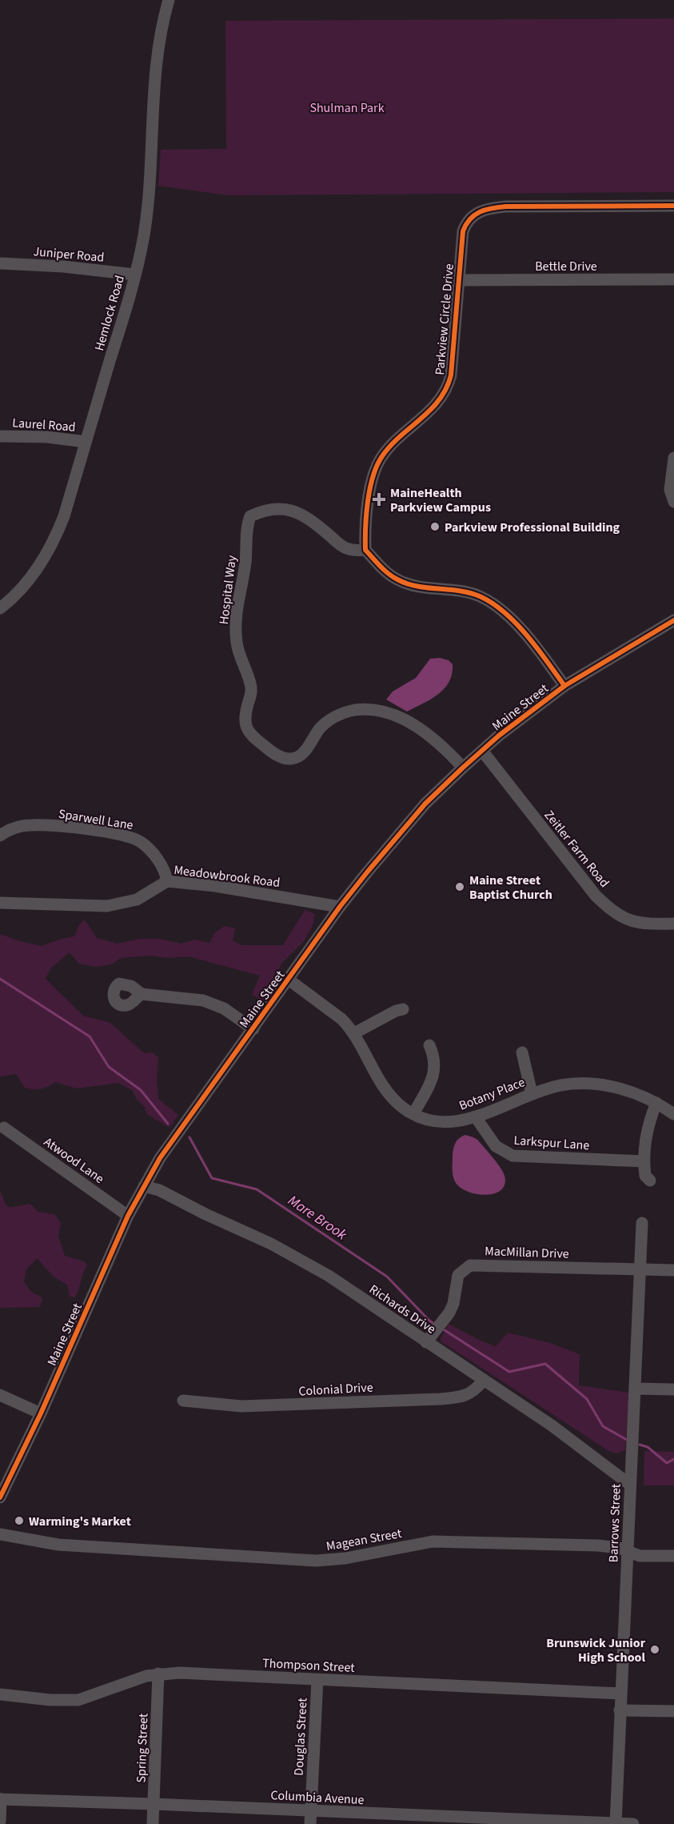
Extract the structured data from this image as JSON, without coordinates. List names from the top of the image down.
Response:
{
  "streets": {
    "street": [
      "Juniper Road",
      "Bettle Drive",
      "Hemlock Road",
      "Parkview Circle Drive",
      "Laurel Road",
      "Hospital Way",
      "Maine Street",
      "Sparwell Lane",
      "Zeitler Farm Road",
      "Meadowbrook Road",
      "Botany Place",
      "Larkspur Lane",
      "Atwood Lane",
      "MacMillan Drive",
      "Richards Drive",
      "Colonial Drive",
      "Barrows Street",
      "Magean Street",
      "Thompson Street",
      "Douglas Street",
      "Spring Street",
      "Columbia Avenue"
    ]
  },
  "crossings": [
    ["Juniper Road", "Hemlock Road"],
    ["Bettle Drive", "Parkview Circle Drive"],
    ["Hemlock Road", "Laurel Road"],
    ["Parkview Circle Drive", "Hospital Way"],
    ["Hospital Way", "Maine Street"],
    ["Maine Street", "Zeitler Farm Road"],
    ["Maine Street", "Meadowbrook Road"],
    ["Maine Street", "Botany Place"],
    ["Maine Street", "Atwood Lane"],
    ["Maine Street", "Richards Drive"],
    ["Sparwell Lane", "Meadowbrook Road"],
    ["Botany Place", "Larkspur Lane"],
    ["MacMillan Drive", "Richards Drive"],
    ["MacMillan Drive", "Barrows Street"],
    ["Richards Drive", "Colonial Drive"],
    ["Richards Drive", "Barrows Street"],
    ["Barrows Street", "Magean Street"],
    ["Barrows Street", "Thompson Street"],
    ["Barrows Street", "Columbia Avenue"],
    ["Thompson Street", "Douglas Street"],
    ["Thompson Street", "Spring Street"],
    ["Douglas Street", "Columbia Avenue"],
    ["Spring Street", "Columbia Avenue"]
  ],
  "water": ["Mare Brook"],
  "parks": ["Shulman Park"],
  "places": {
    "health": ["MaineHealth Parkview Campus"],
    "other": [
      "Parkview Professional Building",
      "Maine Street Baptist Church",
      "Warming's Market",
      "Brunswick Junior High School"
    ]
  }
}
